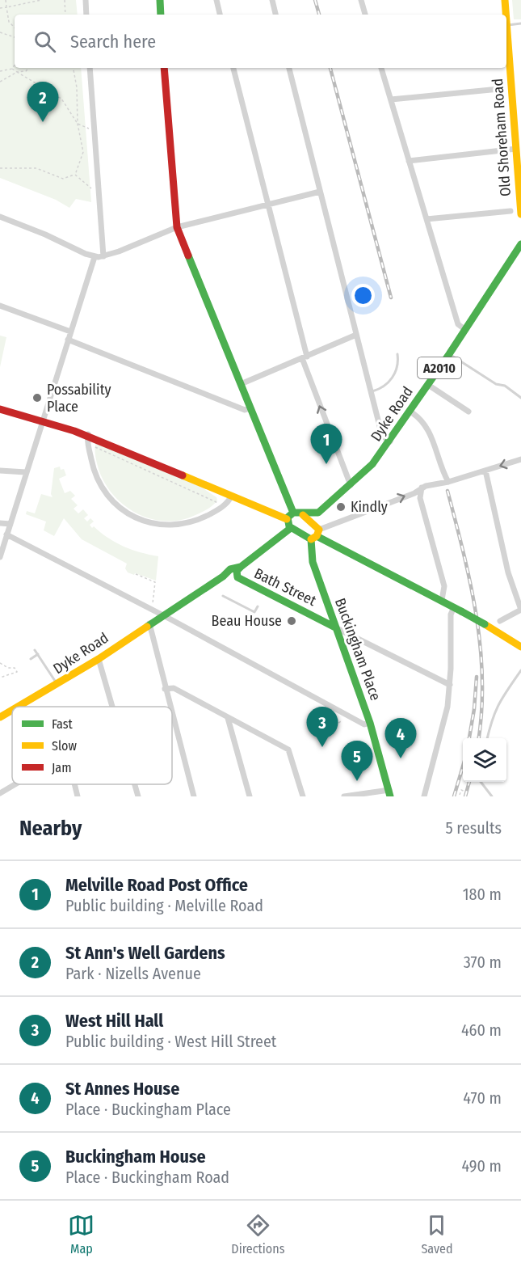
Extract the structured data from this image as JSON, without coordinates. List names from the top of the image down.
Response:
{
  "streets": {
    "main road": [
      "Old Shoreham Road",
      "A2010",
      "Dyke Road",
      "Bath Street",
      "Buckingham Place"
    ]
  },
  "crossings": [
    ["Bath Street", "Buckingham Place"]
  ],
  "places": ["Possability Place", "Kindly", "Beau House"],
  "legend": ["Fast", "Slow", "Jam"],
  "page": {
    "search": "Search here",
    "pins": [
      "2",
      "1",
      "3",
      "4",
      "5"
    ],
    "heading": ["Nearby", "5 results"],
    "list": [
      {
        "mark": "1",
        "name": "Melville Road Post Office",
        "note": "Public building · Melville Road",
        "value": "180 m"
      },
      {
        "mark": "2",
        "name": "St Ann's Well Gardens",
        "note": "Park · Nizells Avenue",
        "value": "370 m"
      },
      {
        "mark": "3",
        "name": "West Hill Hall",
        "note": "Public building · West Hill Street",
        "value": "460 m"
      },
      {
        "mark": "4",
        "name": "St Annes House",
        "note": "Place · Buckingham Place",
        "value": "470 m"
      },
      {
        "mark": "5",
        "name": "Buckingham House",
        "note": "Place · Buckingham Road",
        "value": "490 m"
      }
    ],
    "nav": ["Map", "Directions", "Saved"]
  }
}
